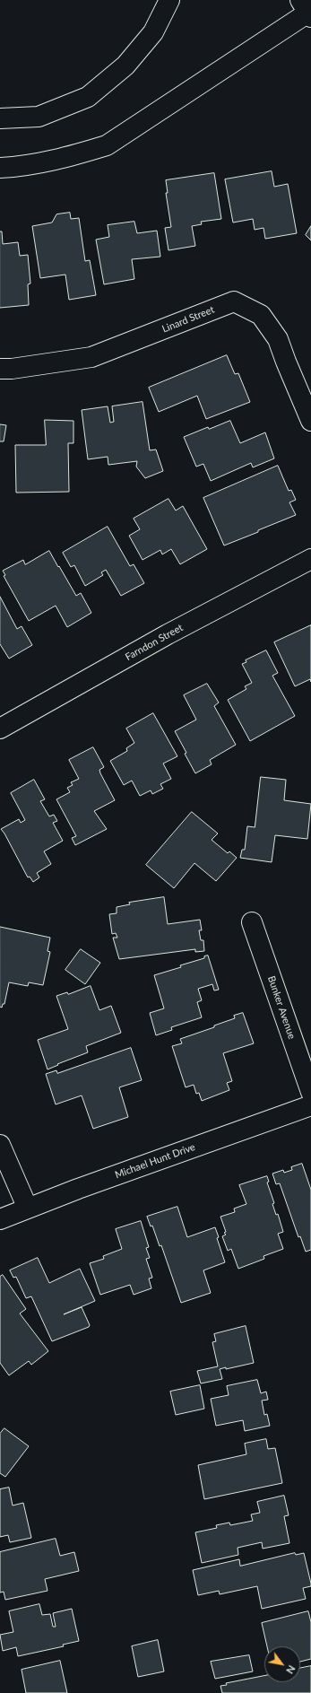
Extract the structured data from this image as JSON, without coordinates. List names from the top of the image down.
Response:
{
  "streets": {
    "main road": [
      "Linard Street",
      "Farndon Street",
      "Bunker Avenue",
      "Michael Hunt Drive"
    ]
  },
  "north": "bottom right"
}
